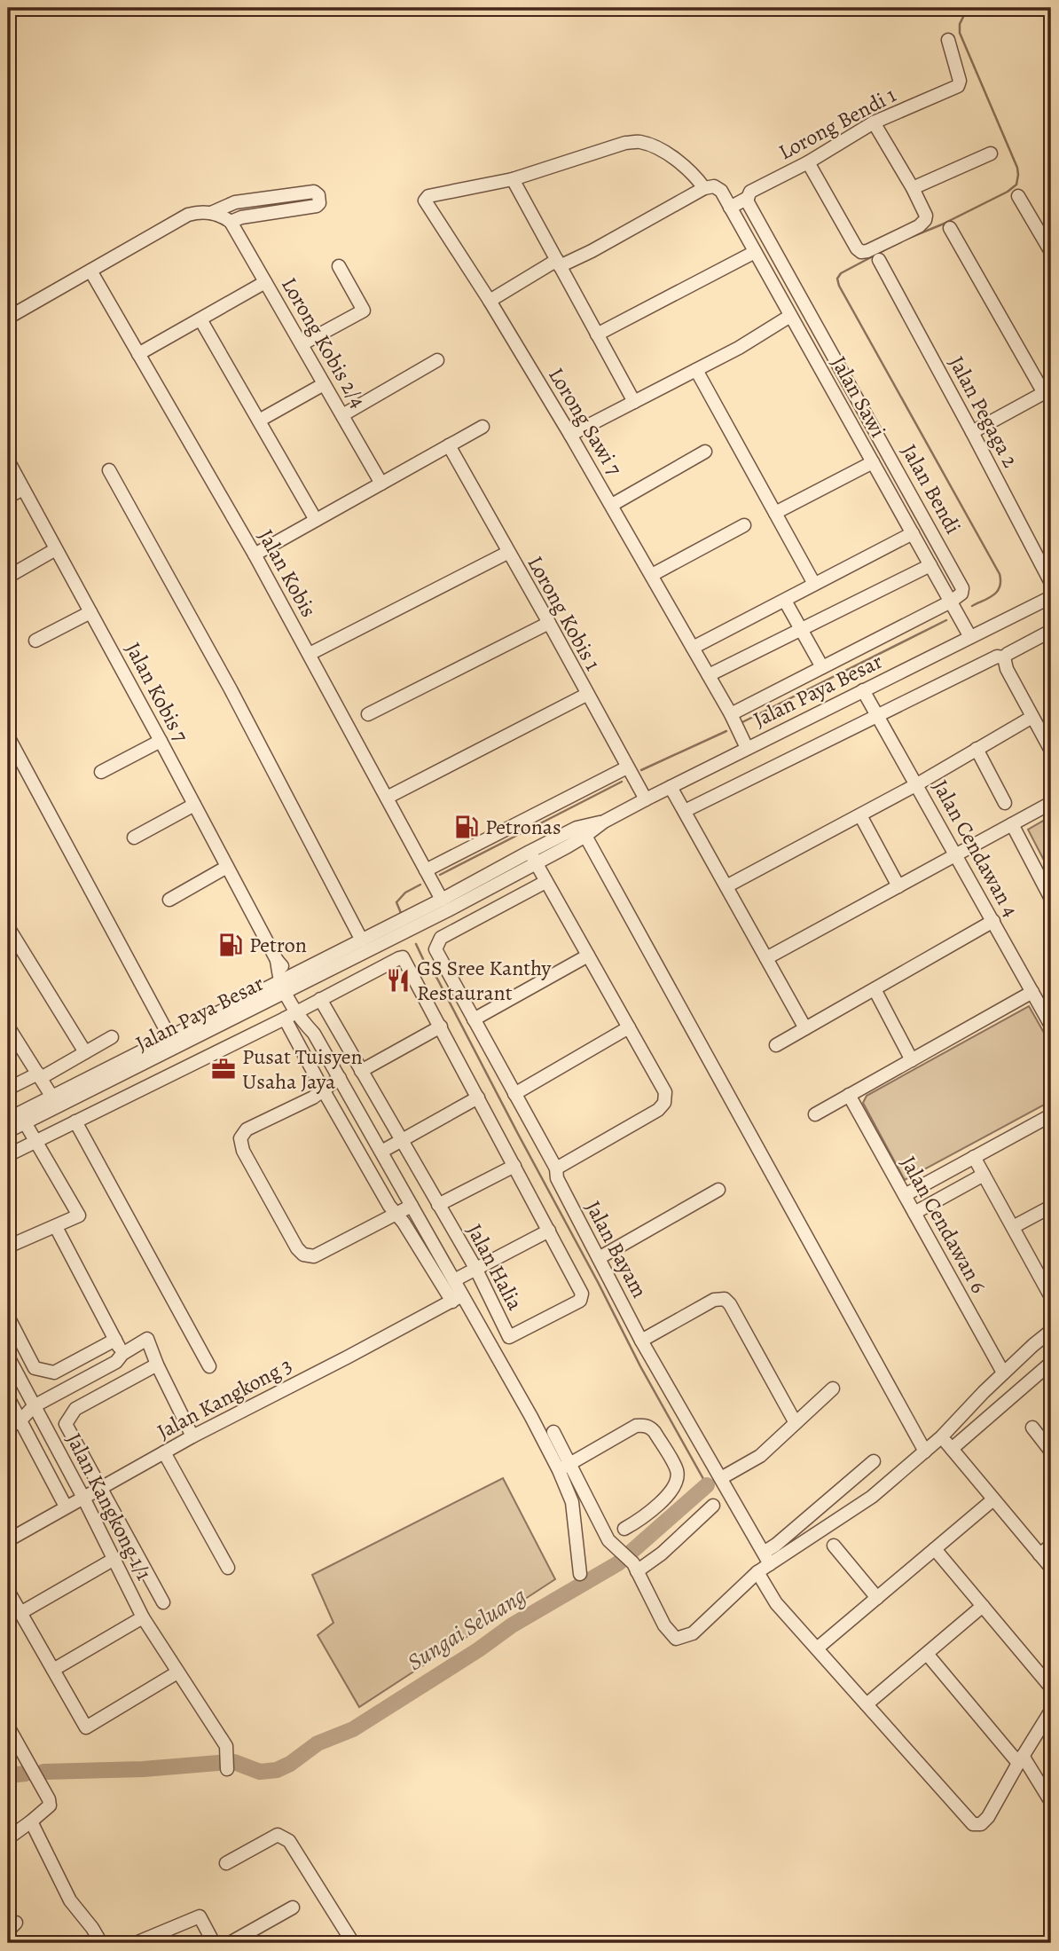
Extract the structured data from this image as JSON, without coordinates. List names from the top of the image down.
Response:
{
  "streets": {
    "street": [
      "Lorong Bendi 1",
      "Lorong Kobis 2/4",
      "Jalan Sawi",
      "Jalan Pegaga 2",
      "Lorong Sawi 7",
      "Jalan Bendi",
      "Jalan Kobis",
      "Lorong Kobis 1",
      "Jalan Paya Besar",
      "Jalan Kobis 7",
      "Jalan Cendawan 4",
      "Jalan Cendawan 6",
      "Jalan Bayam",
      "Jalan Halia",
      "Jalan Kangkong 3",
      "Jalan Kangkong 1/1"
    ]
  },
  "crossings": [
    ["Lorong Bendi 1", "Jalan Sawi"],
    ["Lorong Bendi 1", "Jalan Bendi"],
    ["Jalan Sawi", "Jalan Bendi"],
    ["Jalan Sawi", "Jalan Paya Besar"],
    ["Lorong Sawi 7", "Jalan Paya Besar"],
    ["Jalan Kobis", "Jalan Paya Besar"],
    ["Jalan Kobis", "Jalan Bayam"],
    ["Lorong Kobis 1", "Jalan Paya Besar"],
    ["Jalan Paya Besar", "Jalan Kobis 7"],
    ["Jalan Paya Besar", "Jalan Cendawan 4"],
    ["Jalan Kobis 7", "Jalan Kangkong 3"],
    ["Jalan Kangkong 3", "Jalan Kangkong 1/1"]
  ],
  "water": ["Sungai Seluang"],
  "places": {
    "fuel station": ["Petronas", "Petron"],
    "restaurant": ["GS Sree Kanthy Restaurant"],
    "office": ["Pusat Tuisyen Usaha Jaya"]
  }
}
